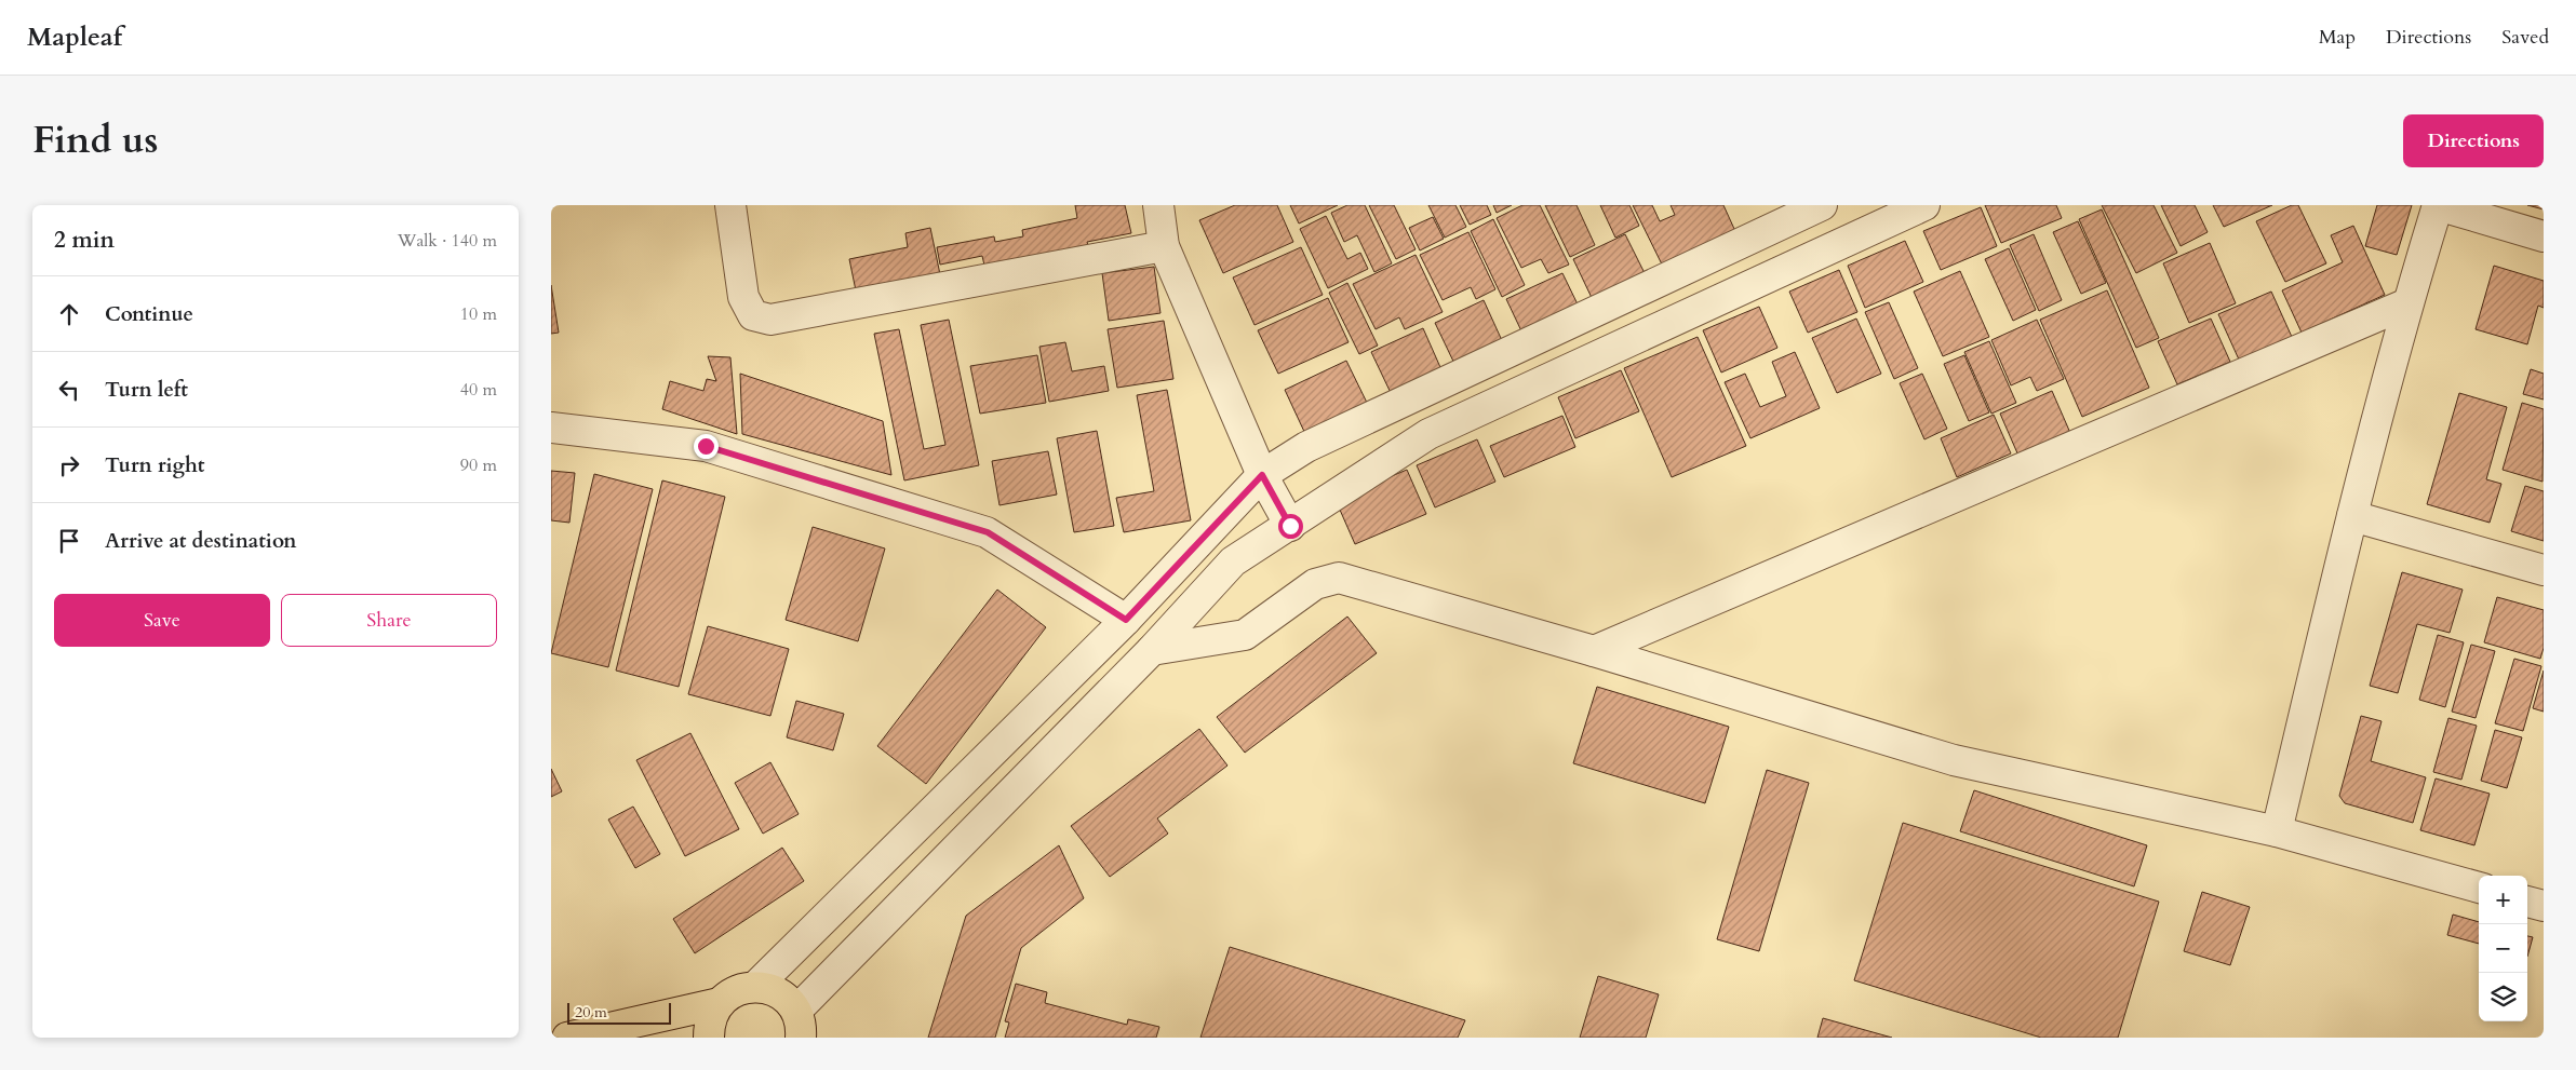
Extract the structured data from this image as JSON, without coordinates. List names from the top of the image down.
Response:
{
  "scale_bar": "20 m",
  "page": {
    "header": "Mapleaf",
    "nav": ["Map", "Directions", "Saved"],
    "title": "Find us",
    "buttons": [
      "Directions",
      ["Save", "Share"]
    ],
    "heading": ["2 min", "Walk · 140 m"],
    "list": [
      ["Continue", "10 m"],
      ["Turn left", "40 m"],
      ["Turn right", "90 m"],
      "Arrive at destination"
    ],
    "map_buttons": ["+", "−"],
    "scale": "20 m"
  }
}
